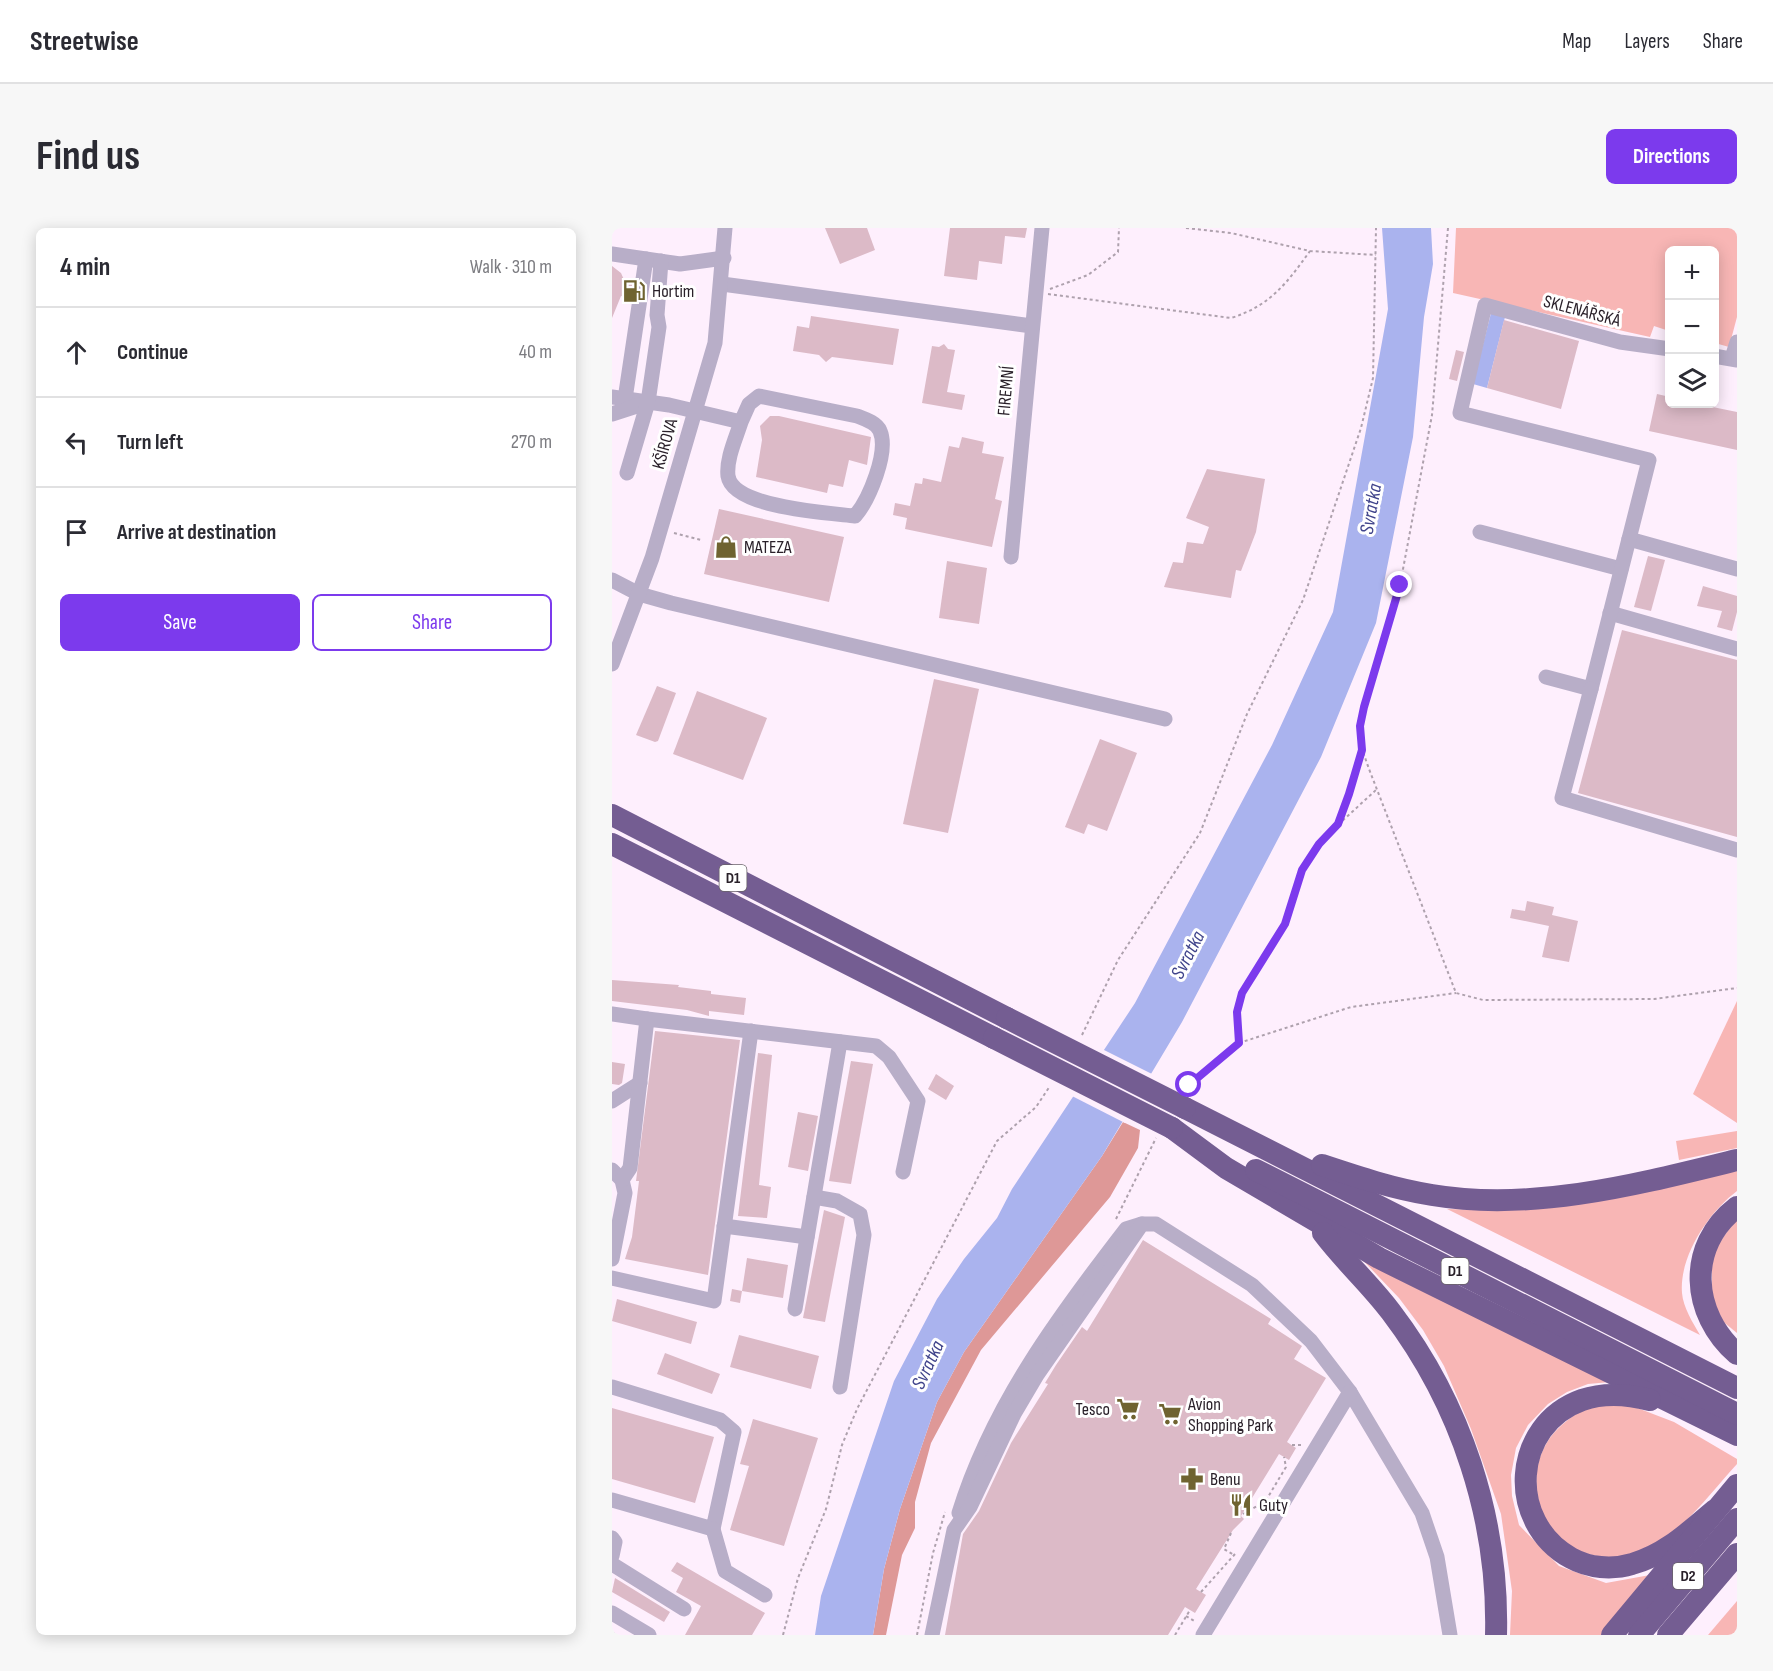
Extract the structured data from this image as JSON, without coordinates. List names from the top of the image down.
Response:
{
  "streets": {
    "highway": ["D1", "D2"],
    "street": ["SKLENÁŘSKÁ", "FIREMNÍ", "KŠÍROVA"]
  },
  "water": ["Svratka"],
  "places": {
    "fuel station": ["Hortim"],
    "shop": ["MATEZA"],
    "supermarket": ["Tesco", "Avion Shopping Park"],
    "pharmacy": ["Benu"],
    "restaurant": ["Guty"]
  },
  "page": {
    "header": "Streetwise",
    "nav": ["Map", "Layers", "Share"],
    "buttons": [
      "Directions",
      ["Save", "Share"]
    ],
    "title": "Find us",
    "heading": ["4 min", "Walk · 310 m"],
    "map_buttons": ["+", "−"],
    "list": [
      ["Continue", "40 m"],
      ["Turn left", "270 m"],
      "Arrive at destination"
    ]
  }
}
